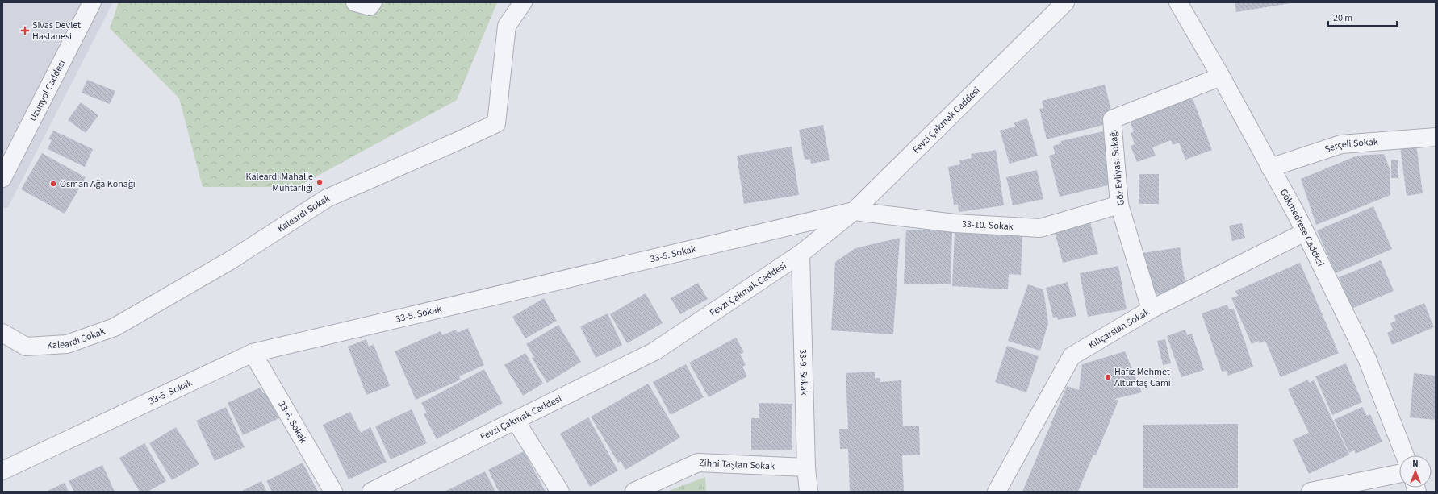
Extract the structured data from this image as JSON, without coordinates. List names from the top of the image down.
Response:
{
  "streets": {
    "street": [
      "Uzunyol Caddesi",
      "Fevzi Çakmak Caddesi",
      "Serçeli Sokak",
      "Göz Evliyası Sokağı",
      "Kaleardı Sokak",
      "33-10. Sokak",
      "Gökmedrese Caddesi",
      "33-5. Sokak",
      "Kılıçarslan Sokak",
      "33-9. Sokak",
      "33-6. Sokak",
      "Zihni Taştan Sokak"
    ]
  },
  "crossings": [
    ["Fevzi Çakmak Caddesi", "33-10. Sokak"],
    ["Fevzi Çakmak Caddesi", "33-5. Sokak"],
    ["Fevzi Çakmak Caddesi", "33-9. Sokak"],
    ["Serçeli Sokak", "Gökmedrese Caddesi"],
    ["Göz Evliyası Sokağı", "33-10. Sokak"],
    ["Göz Evliyası Sokağı", "Gökmedrese Caddesi"],
    ["Göz Evliyası Sokağı", "Kılıçarslan Sokak"],
    ["33-10. Sokak", "33-5. Sokak"],
    ["Gökmedrese Caddesi", "Kılıçarslan Sokak"],
    ["33-5. Sokak", "33-6. Sokak"],
    ["33-9. Sokak", "Zihni Taştan Sokak"]
  ],
  "places": {
    "health": ["Sivas Devlet Hastanesi"],
    "other": ["Kaleardı Mahalle Muhtarlığı", "Osman Ağa Konağı", "Hafız Mehmet Altuntaş Cami"]
  },
  "scale_bar": "20 m",
  "north": "top"
}
